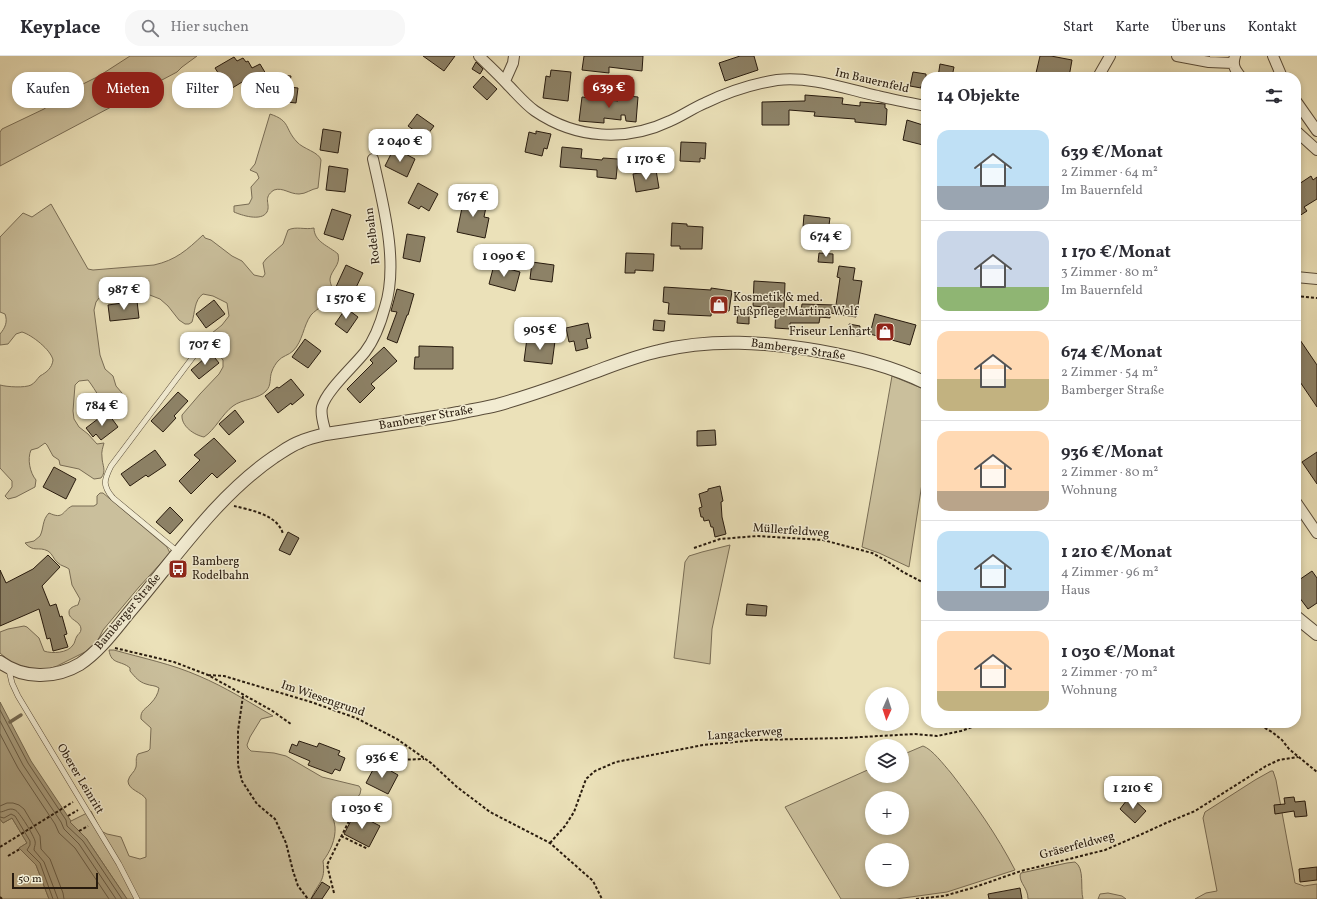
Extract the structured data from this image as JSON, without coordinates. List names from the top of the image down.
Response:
{
  "streets": {
    "street": ["Im Bauernfeld", "Rodelbahn", "Bamberger Straße"],
    "lane": ["Oberer Leinritt"],
    "path": [
      "Müllerfeldweg",
      "Im Wiesengrund",
      "Langackerweg",
      "Gräserfeldweg"
    ]
  },
  "crossings": [
    ["Rodelbahn", "Bamberger Straße"],
    ["Bamberger Straße", "Im Wiesengrund"],
    ["Bamberger Straße", "Oberer Leinritt"],
    ["Im Wiesengrund", "Langackerweg"]
  ],
  "places": {
    "shop": ["Kosmetik & med. Fußpflege Martina Wolf", "Friseur Lenhart"],
    "bus stop": ["Bamberg Rodelbahn"]
  },
  "scale_bar": "50 m",
  "north": "bottom",
  "page": {
    "header": "Keyplace",
    "search": "Hier suchen",
    "nav": [
      "Start",
      "Karte",
      "Über uns",
      "Kontakt"
    ],
    "chip": [
      "Kaufen",
      "Mieten",
      "Filter",
      "Neu"
    ],
    "heading": "14 Objekte",
    "price": [
      "639 €",
      "2 040 €",
      "1 170 €",
      "767 €",
      "674 €",
      "1 090 €",
      "987 €",
      "1 570 €",
      "905 €",
      "707 €",
      "784 €",
      "936 €",
      "1 210 €",
      "1 030 €"
    ],
    "list": [
      {
        "name": "639 €/Monat",
        "note": "2 Zimmer · 64 m² · Im Bauernfeld"
      },
      {
        "name": "1 170 €/Monat",
        "note": "3 Zimmer · 80 m² · Im Bauernfeld"
      },
      {
        "name": "674 €/Monat",
        "note": "2 Zimmer · 54 m² · Bamberger Straße"
      },
      {
        "name": "936 €/Monat",
        "note": "2 Zimmer · 80 m² · Wohnung"
      },
      {
        "name": "1 210 €/Monat",
        "note": "4 Zimmer · 96 m² · Haus"
      },
      {
        "name": "1 030 €/Monat",
        "note": "2 Zimmer · 70 m² · Wohnung"
      }
    ],
    "map_buttons": ["+", "−"],
    "scale": "50 m"
  }
}
